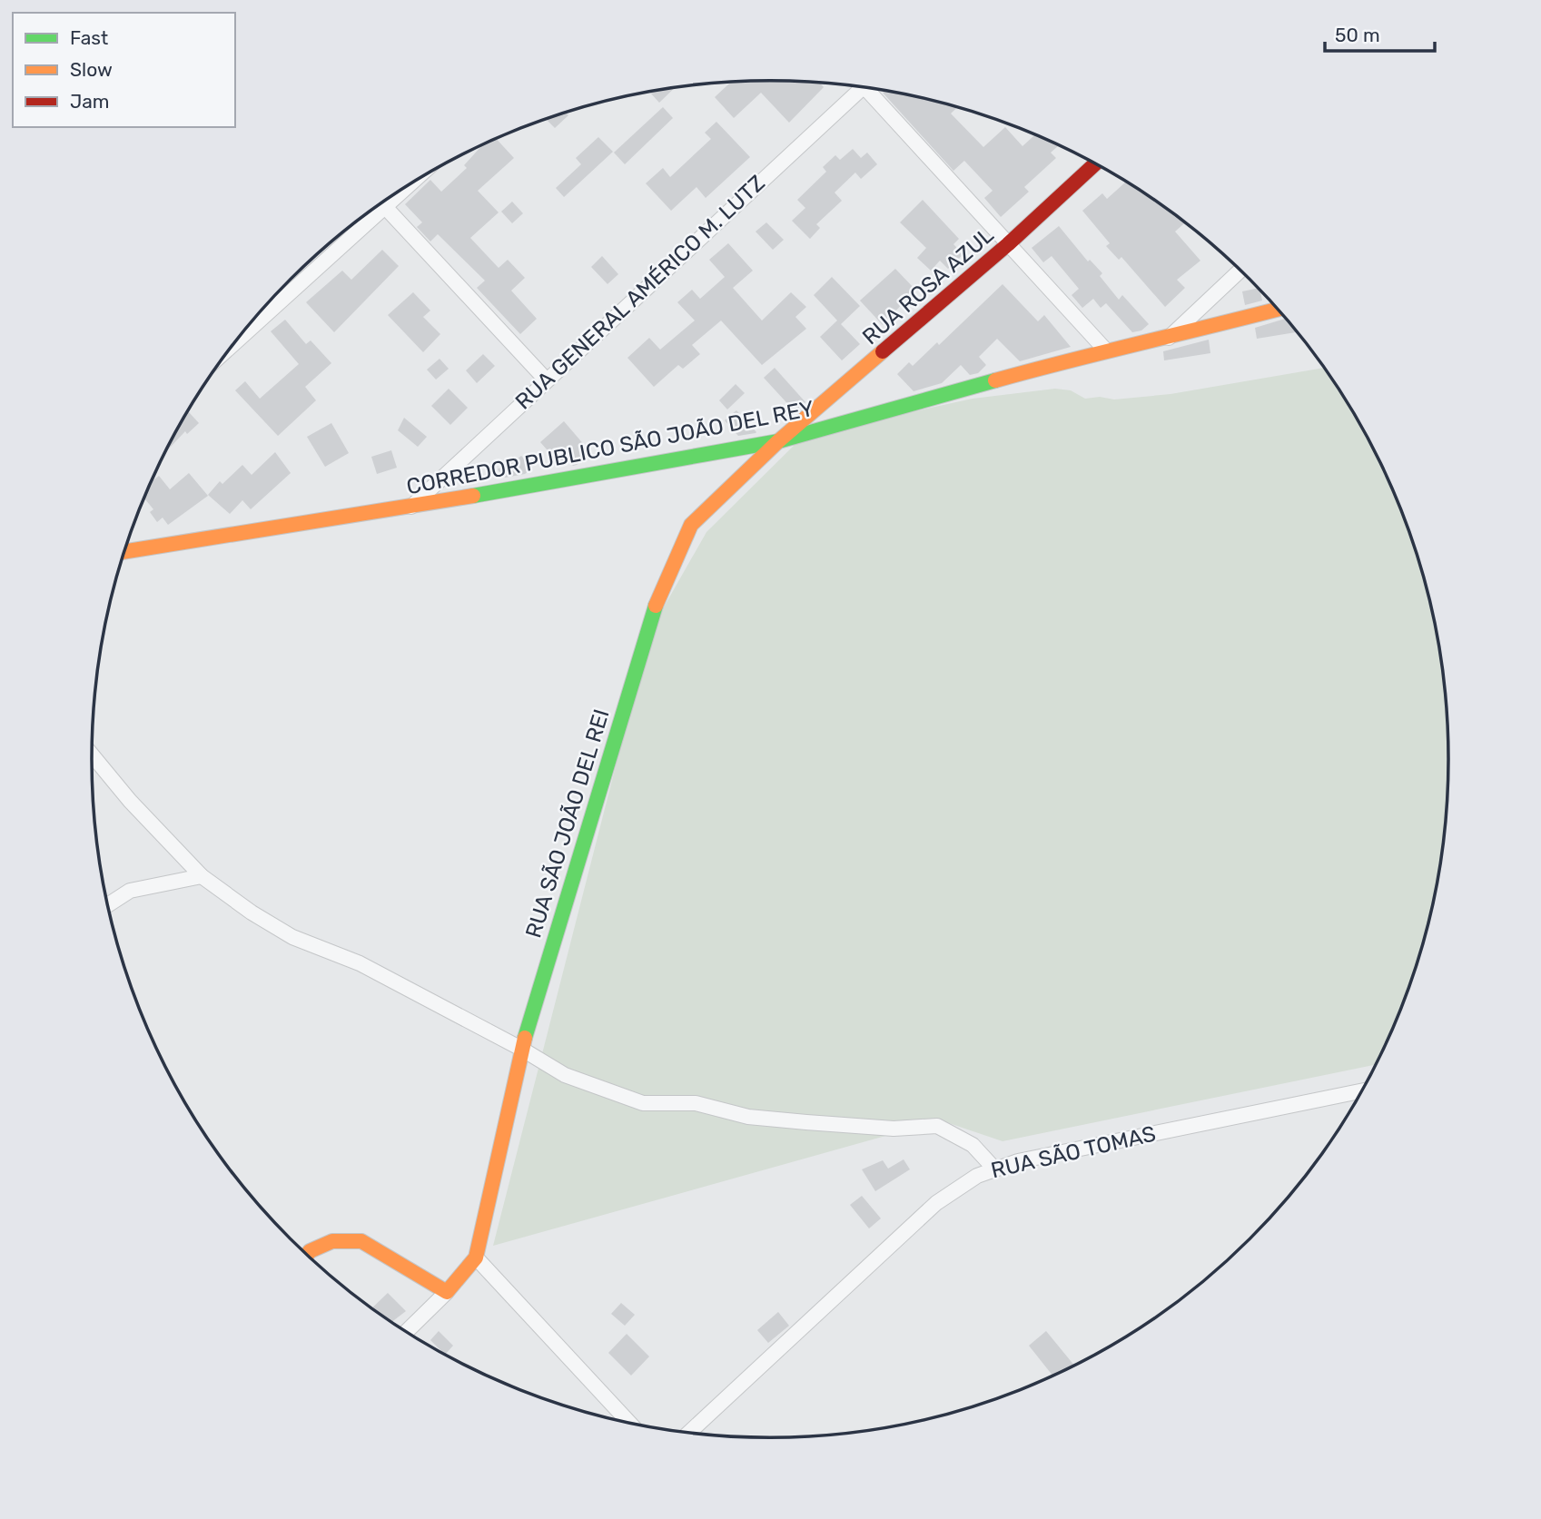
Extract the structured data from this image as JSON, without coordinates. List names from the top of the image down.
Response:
{
  "streets": {
    "street": [
      "RUA ROSA AZUL",
      "RUA GENERAL AMÉRICO M. LUTZ",
      "CORREDOR PUBLICO SÃO JOÃO DEL REY",
      "RUA SÃO JOÃO DEL REI",
      "RUA SÃO TOMAS"
    ]
  },
  "crossings": [
    ["RUA ROSA AZUL", "CORREDOR PUBLICO SÃO JOÃO DEL REY"],
    ["RUA ROSA AZUL", "RUA SÃO JOÃO DEL REI"],
    ["RUA GENERAL AMÉRICO M. LUTZ", "CORREDOR PUBLICO SÃO JOÃO DEL REY"],
    ["CORREDOR PUBLICO SÃO JOÃO DEL REY", "RUA SÃO JOÃO DEL REI"]
  ],
  "legend": ["Fast", "Slow", "Jam"],
  "scale_bar": "50 m"
}
